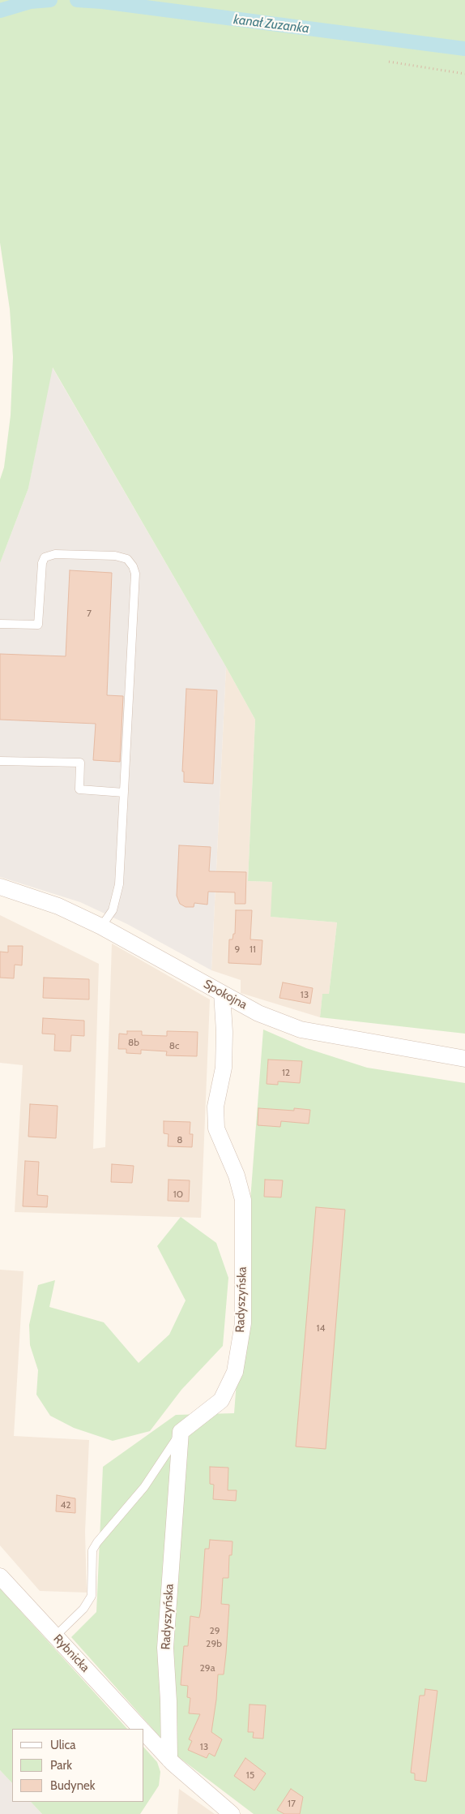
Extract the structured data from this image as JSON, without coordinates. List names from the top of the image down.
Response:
{
  "streets": {
    "street": ["Spokojna", "Radyszyńska", "Rybnicka"]
  },
  "crossings": [
    ["Spokojna", "Radyszyńska"],
    ["Radyszyńska", "Rybnicka"]
  ],
  "water": ["kanał Zuzanka"],
  "house_numbers": [
    "7",
    "9",
    "11",
    "13",
    "8b",
    "8c",
    "12",
    "8",
    "10",
    "14",
    "42",
    "29",
    "29b",
    "29a",
    "13",
    "15",
    "17"
  ],
  "legend": ["Ulica", "Park", "Budynek"]
}
